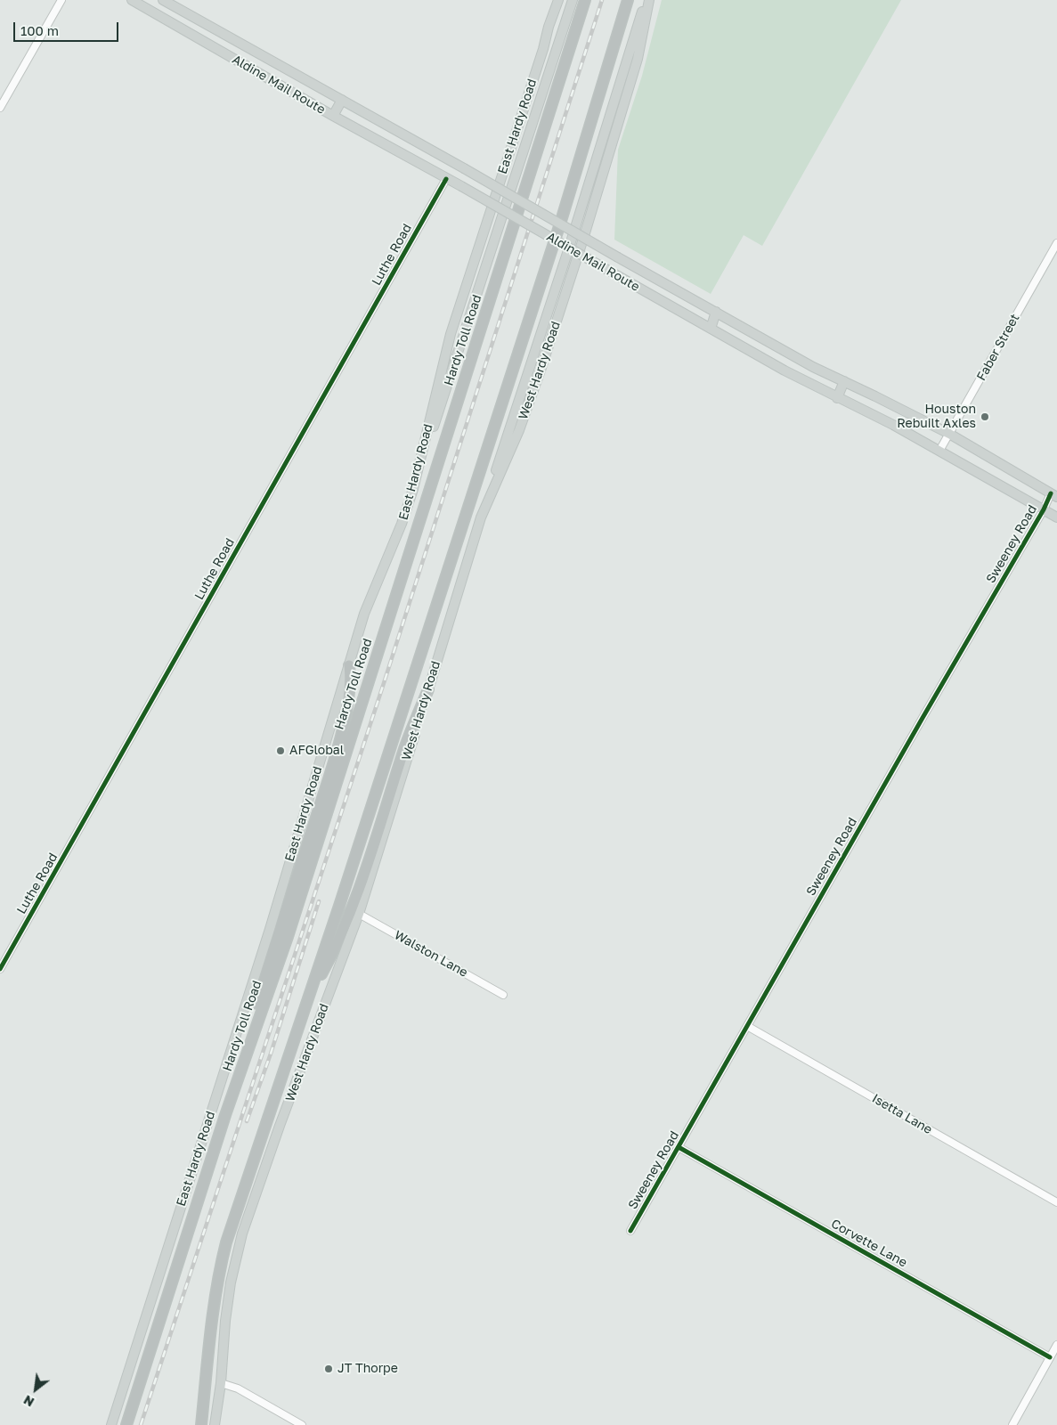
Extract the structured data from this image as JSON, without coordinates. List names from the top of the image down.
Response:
{
  "streets": {
    "highway": ["Hardy Toll Road"],
    "main road": ["Aldine Mail Route", "East Hardy Road", "West Hardy Road"],
    "street": [
      "Luthe Road",
      "Faber Street",
      "Sweeney Road",
      "Walston Lane",
      "Isetta Lane",
      "Corvette Lane"
    ]
  },
  "crossings": [
    ["Aldine Mail Route", "Luthe Road"],
    ["Aldine Mail Route", "Faber Street"],
    ["Aldine Mail Route", "Sweeney Road"],
    ["West Hardy Road", "Walston Lane"],
    ["Sweeney Road", "Isetta Lane"],
    ["Sweeney Road", "Corvette Lane"]
  ],
  "places": ["Houston Rebuilt Axles", "AFGlobal", "JT Thorpe"],
  "scale_bar": "100 m",
  "north": "bottom left"
}
